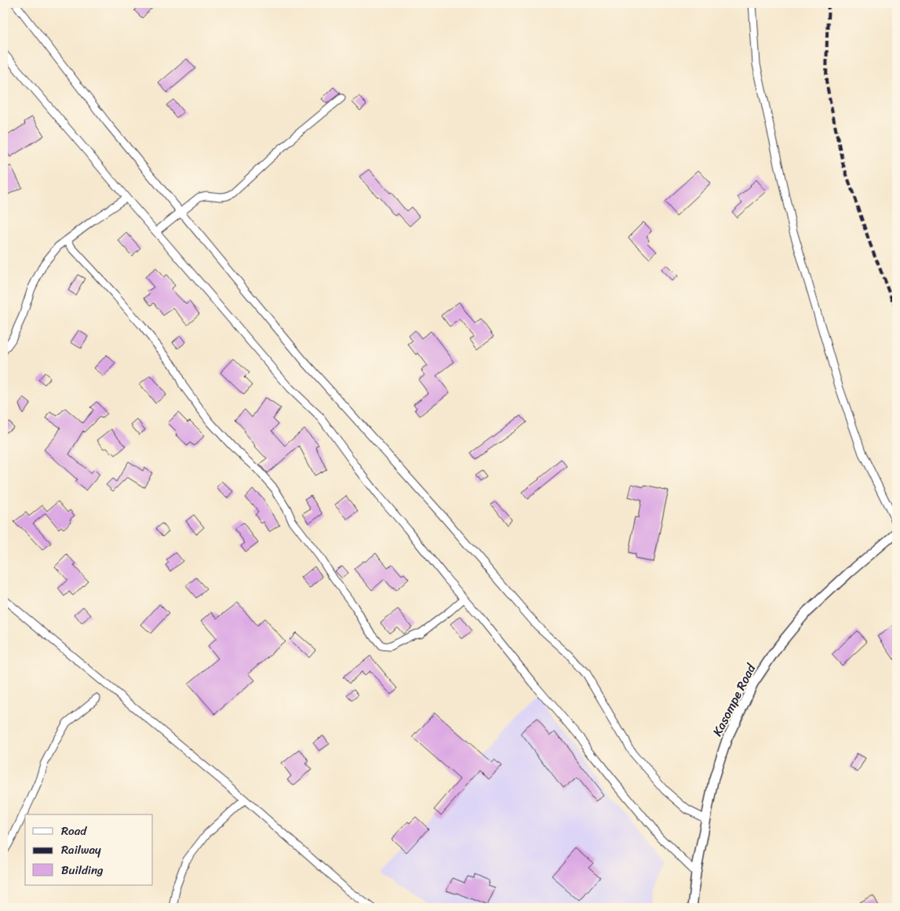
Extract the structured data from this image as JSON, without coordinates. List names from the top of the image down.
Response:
{
  "streets": {
    "street": ["Kasompe Road"]
  },
  "legend": ["Road", "Railway", "Building"]
}
